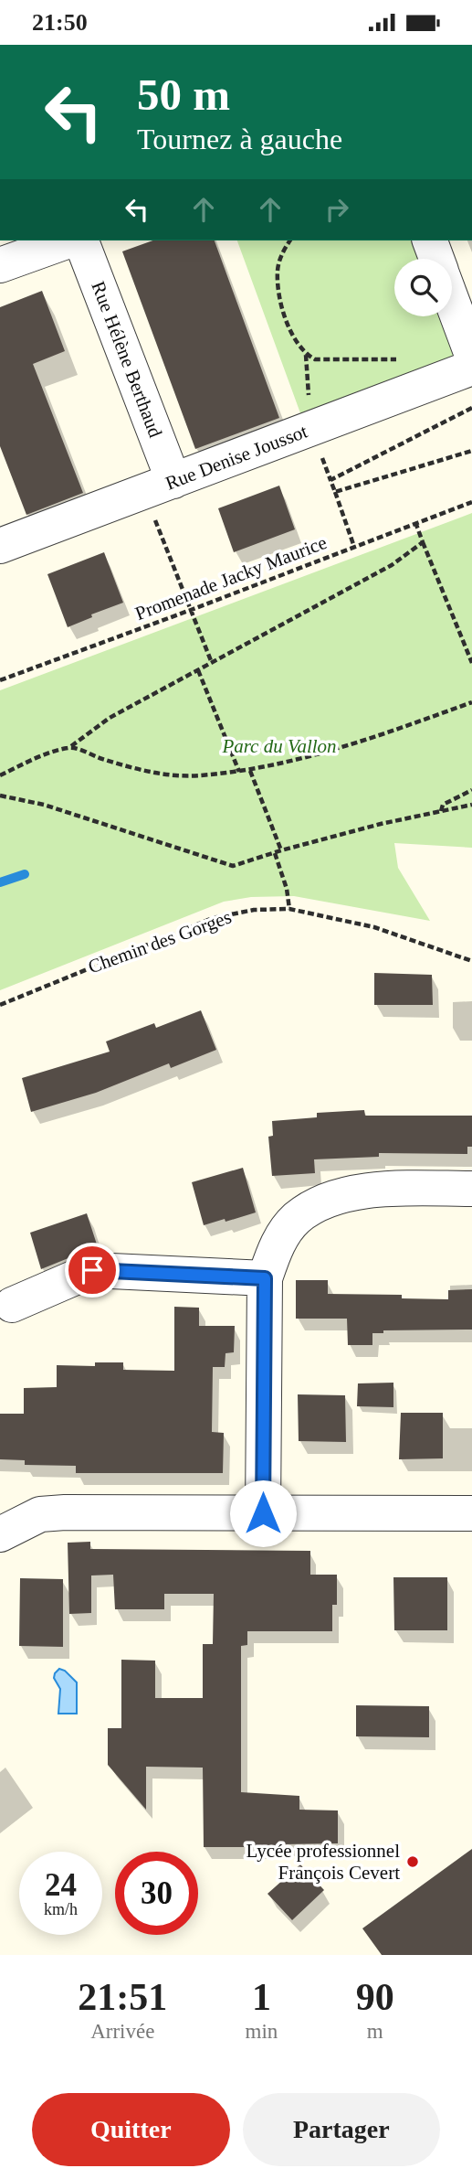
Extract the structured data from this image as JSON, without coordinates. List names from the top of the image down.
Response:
{
  "streets": {
    "street": ["Rue Hélène Berthaud", "Rue Denise Joussot"],
    "path": ["Promenade Jacky Maurice", "Chemin des Gorges"]
  },
  "crossings": [
    ["Rue Hélène Berthaud", "Rue Denise Joussot"]
  ],
  "parks": ["Parc du Vallon"],
  "places": ["Lycée professionnel François Cevert"],
  "page": {
    "status": "21:50",
    "turn": ["50 m", "Tournez à gauche"],
    "speed": "24 km/h",
    "limit": "30",
    "eta": [
      "21:51",
      "Arrivée",
      "1",
      "min",
      "90",
      "m"
    ],
    "buttons": ["Quitter", "Partager"]
  }
}
